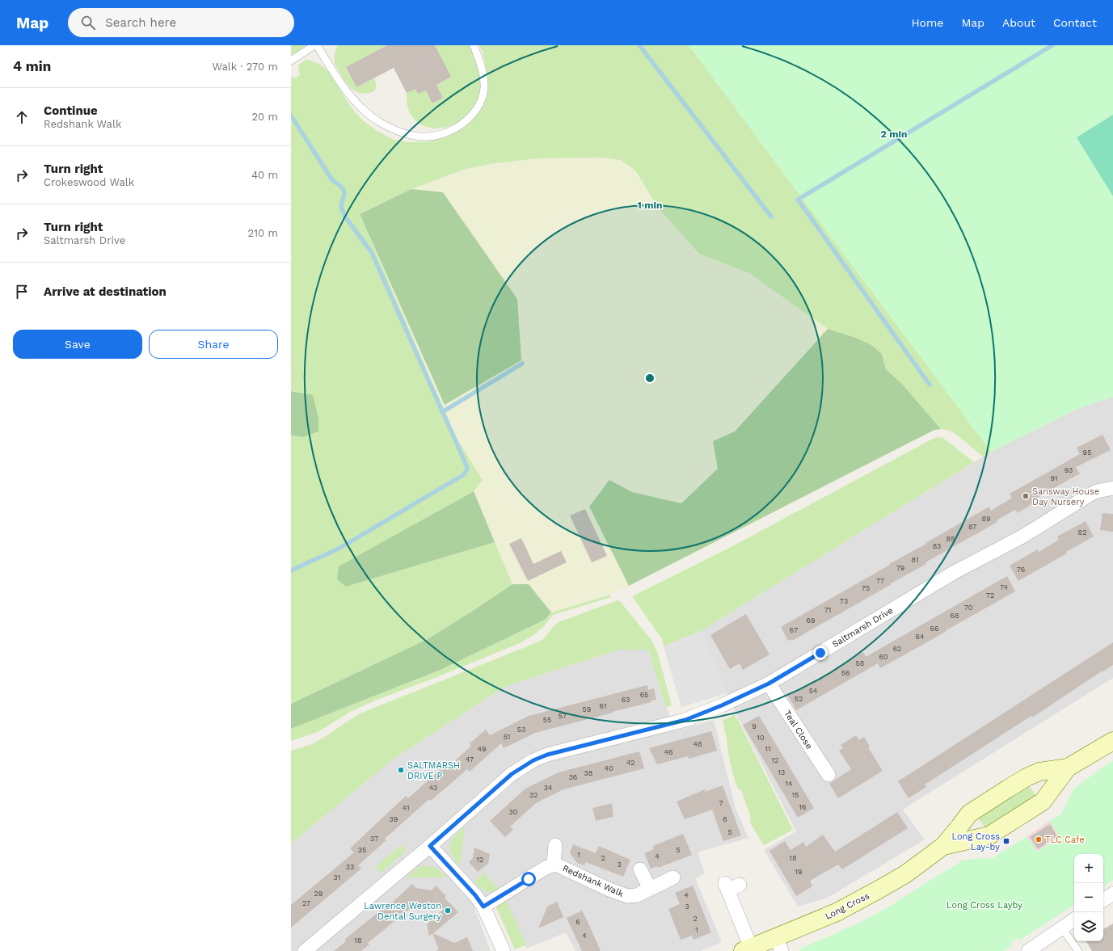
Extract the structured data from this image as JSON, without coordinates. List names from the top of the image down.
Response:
{
  "streets": {
    "street": [
      "Saltmarsh Drive",
      "Teal Close",
      "Redshank Walk",
      "Long Cross"
    ]
  },
  "crossings": [
    ["Saltmarsh Drive", "Teal Close"]
  ],
  "parks": ["Long Cross Layby"],
  "places": {
    "other": [
      "Sansway House Day Nursery",
      "SALTMARSH DRIVE P",
      "TLC Cafe",
      "Lawrence Weston Dental Surgery"
    ],
    "transit": ["Long Cross Lay-by"]
  },
  "house_numbers": [
    "95",
    "93",
    "91",
    "89",
    "87",
    "82",
    "85",
    "83",
    "81",
    "79",
    "76",
    "77",
    "74",
    "75",
    "72",
    "73",
    "70",
    "71",
    "68",
    "69",
    "66",
    "67",
    "64",
    "62",
    "60",
    "58",
    "56",
    "54",
    "65",
    "52",
    "63",
    "61",
    "59",
    "57",
    "55",
    "9",
    "53",
    "51",
    "10",
    "48",
    "49",
    "11",
    "46",
    "47",
    "12",
    "42",
    "40",
    "13",
    "38",
    "36",
    "14",
    "43",
    "34",
    "32",
    "15",
    "7",
    "16",
    "41",
    "30",
    "39",
    "6",
    "5",
    "37",
    "35",
    "5",
    "1",
    "4",
    "2",
    "18",
    "12",
    "3",
    "33",
    "19",
    "31",
    "29",
    "4",
    "27",
    "3",
    "2",
    "6",
    "1",
    "4",
    "18"
  ],
  "page": {
    "header": "Map",
    "search": "Search here",
    "nav": [
      "Home",
      "Map",
      "About",
      "Contact"
    ],
    "heading": ["4 min", "Walk · 270 m"],
    "list": [
      ["Continue", "Redshank Walk", "20 m"],
      ["Turn right", "Crokeswood Walk", "40 m"],
      ["Turn right", "Saltmarsh Drive", "210 m"],
      "Arrive at destination"
    ],
    "buttons": ["Save", "Share"],
    "map_buttons": ["+", "−"]
  },
  "rings": ["2 min", "1 min"]
}
